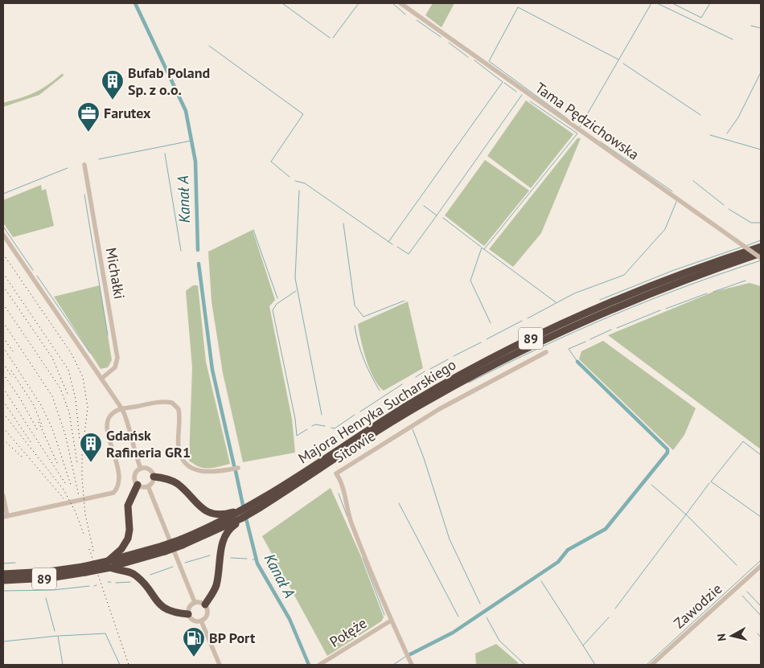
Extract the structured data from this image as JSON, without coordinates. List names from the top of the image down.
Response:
{
  "streets": {
    "highway": ["89", "Majora Henryka Sucharskiego"],
    "street": [
      "Tama Pędzichowska",
      "Michałki",
      "Sitowie",
      "Zawodzie",
      "Połęże"
    ]
  },
  "crossings": [
    ["Sitowie", "Połęże"]
  ],
  "water": ["Kanał A"],
  "places": {
    "building": ["Bufab Poland Sp. z o.o.", "Gdańsk Rafineria GR1"],
    "office": ["Farutex"],
    "fuel station": ["BP Port"]
  },
  "north": "left"
}
